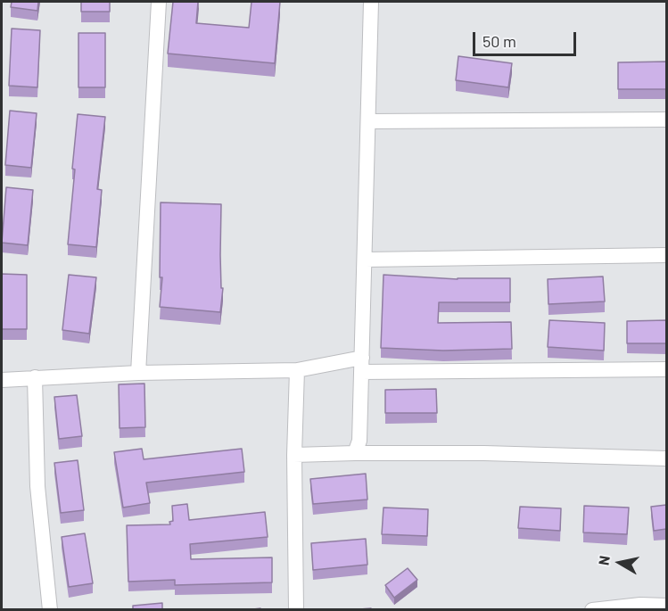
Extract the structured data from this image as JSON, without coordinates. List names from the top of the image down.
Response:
{
  "scale_bar": "50 m",
  "north": "left"
}
